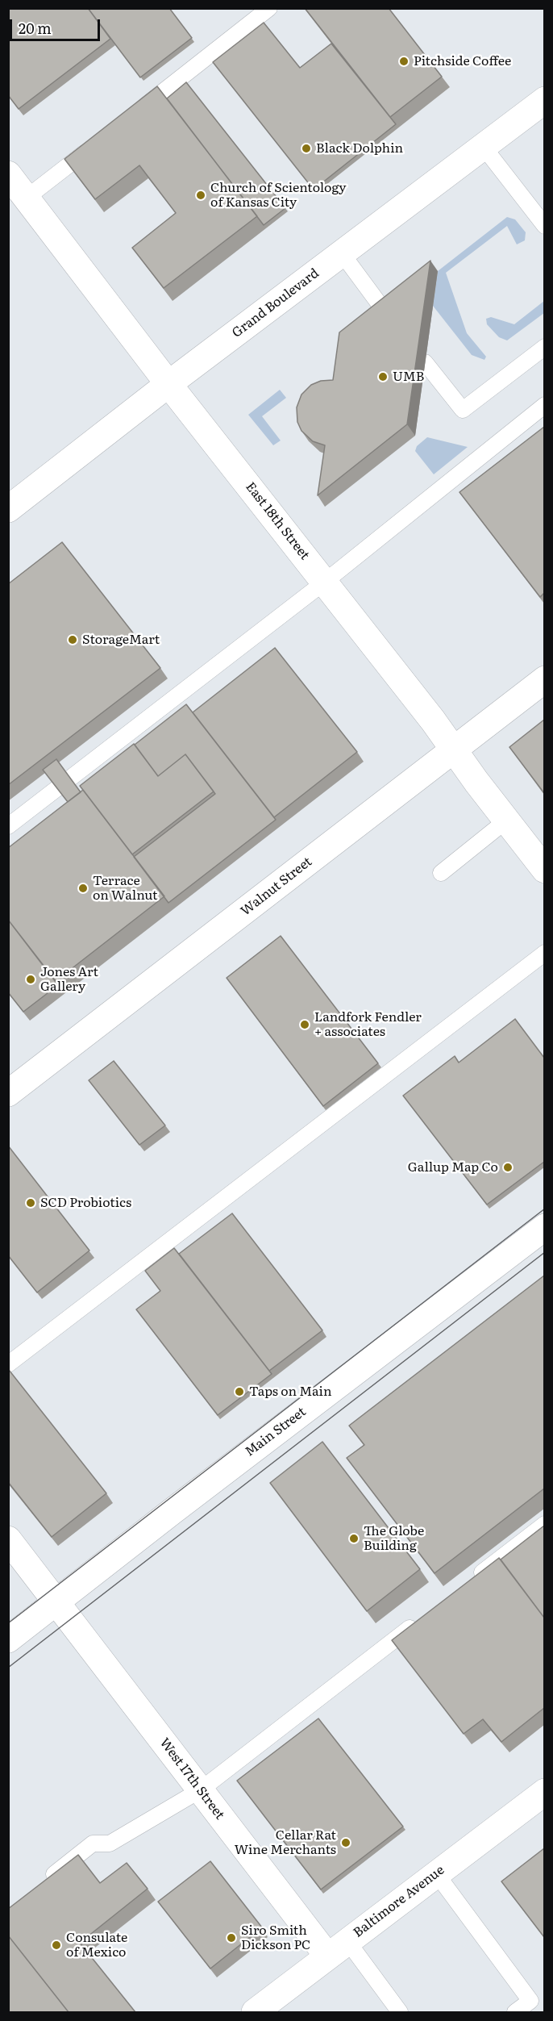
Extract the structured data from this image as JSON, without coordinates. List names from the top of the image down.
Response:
{
  "streets": {
    "main road": [
      "Grand Boulevard",
      "East 18th Street",
      "Walnut Street",
      "Main Street",
      "West 17th Street",
      "Baltimore Avenue"
    ]
  },
  "crossings": [
    ["Grand Boulevard", "East 18th Street"],
    ["East 18th Street", "Walnut Street"],
    ["Main Street", "West 17th Street"],
    ["West 17th Street", "Baltimore Avenue"]
  ],
  "places": [
    "Pitchside Coffee",
    "Black Dolphin",
    "Church of Scientology of Kansas City",
    "UMB",
    "StorageMart",
    "Terrace on Walnut",
    "Jones Art Gallery",
    "Landfork Fendler + associates",
    "Gallup Map Co",
    "SCD Probiotics",
    "Taps on Main",
    "The Globe Building",
    "Cellar Rat Wine Merchants",
    "Siro Smith Dickson PC",
    "Consulate of Mexico"
  ],
  "scale_bar": "20 m"
}
